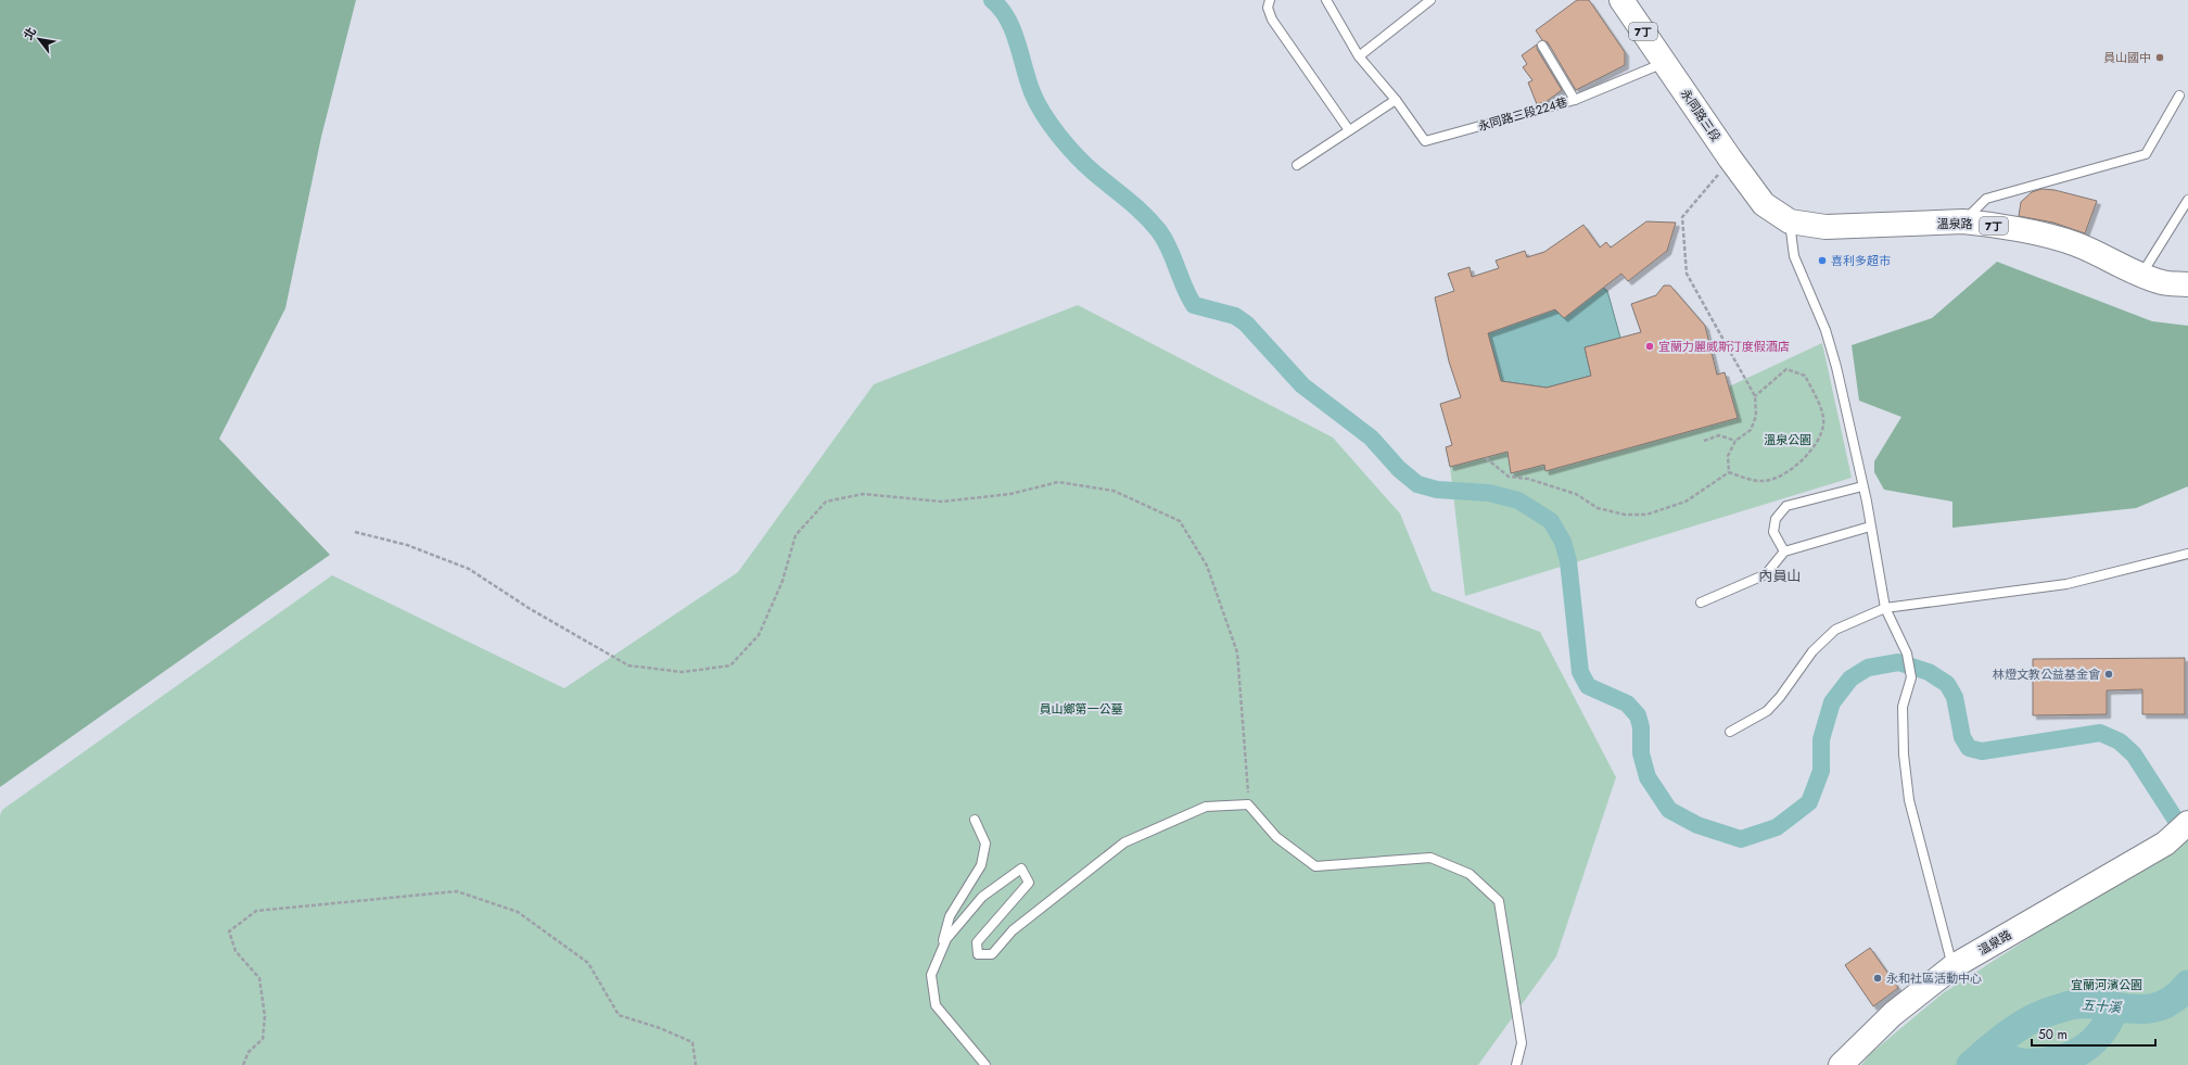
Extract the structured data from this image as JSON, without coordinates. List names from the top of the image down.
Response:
{
  "streets": {
    "main road": ["7丁", "永同路三段", "溫泉路"],
    "lane": ["永同路三段224巷"]
  },
  "crossings": [
    ["永同路三段224巷", "永同路三段"],
    ["永同路三段", "溫泉路"]
  ],
  "districts": ["內員山"],
  "water": ["五十溪"],
  "parks": ["溫泉公園", "員山鄉第一公墓", "宜蘭河濱公園"],
  "places": [
    "員山國中",
    "喜利多超市",
    "宜蘭力麗威斯汀度假酒店",
    "林燈文教公益基金會",
    "永和社區活動中心"
  ],
  "scale_bar": "50 m",
  "north": "top left"
}
